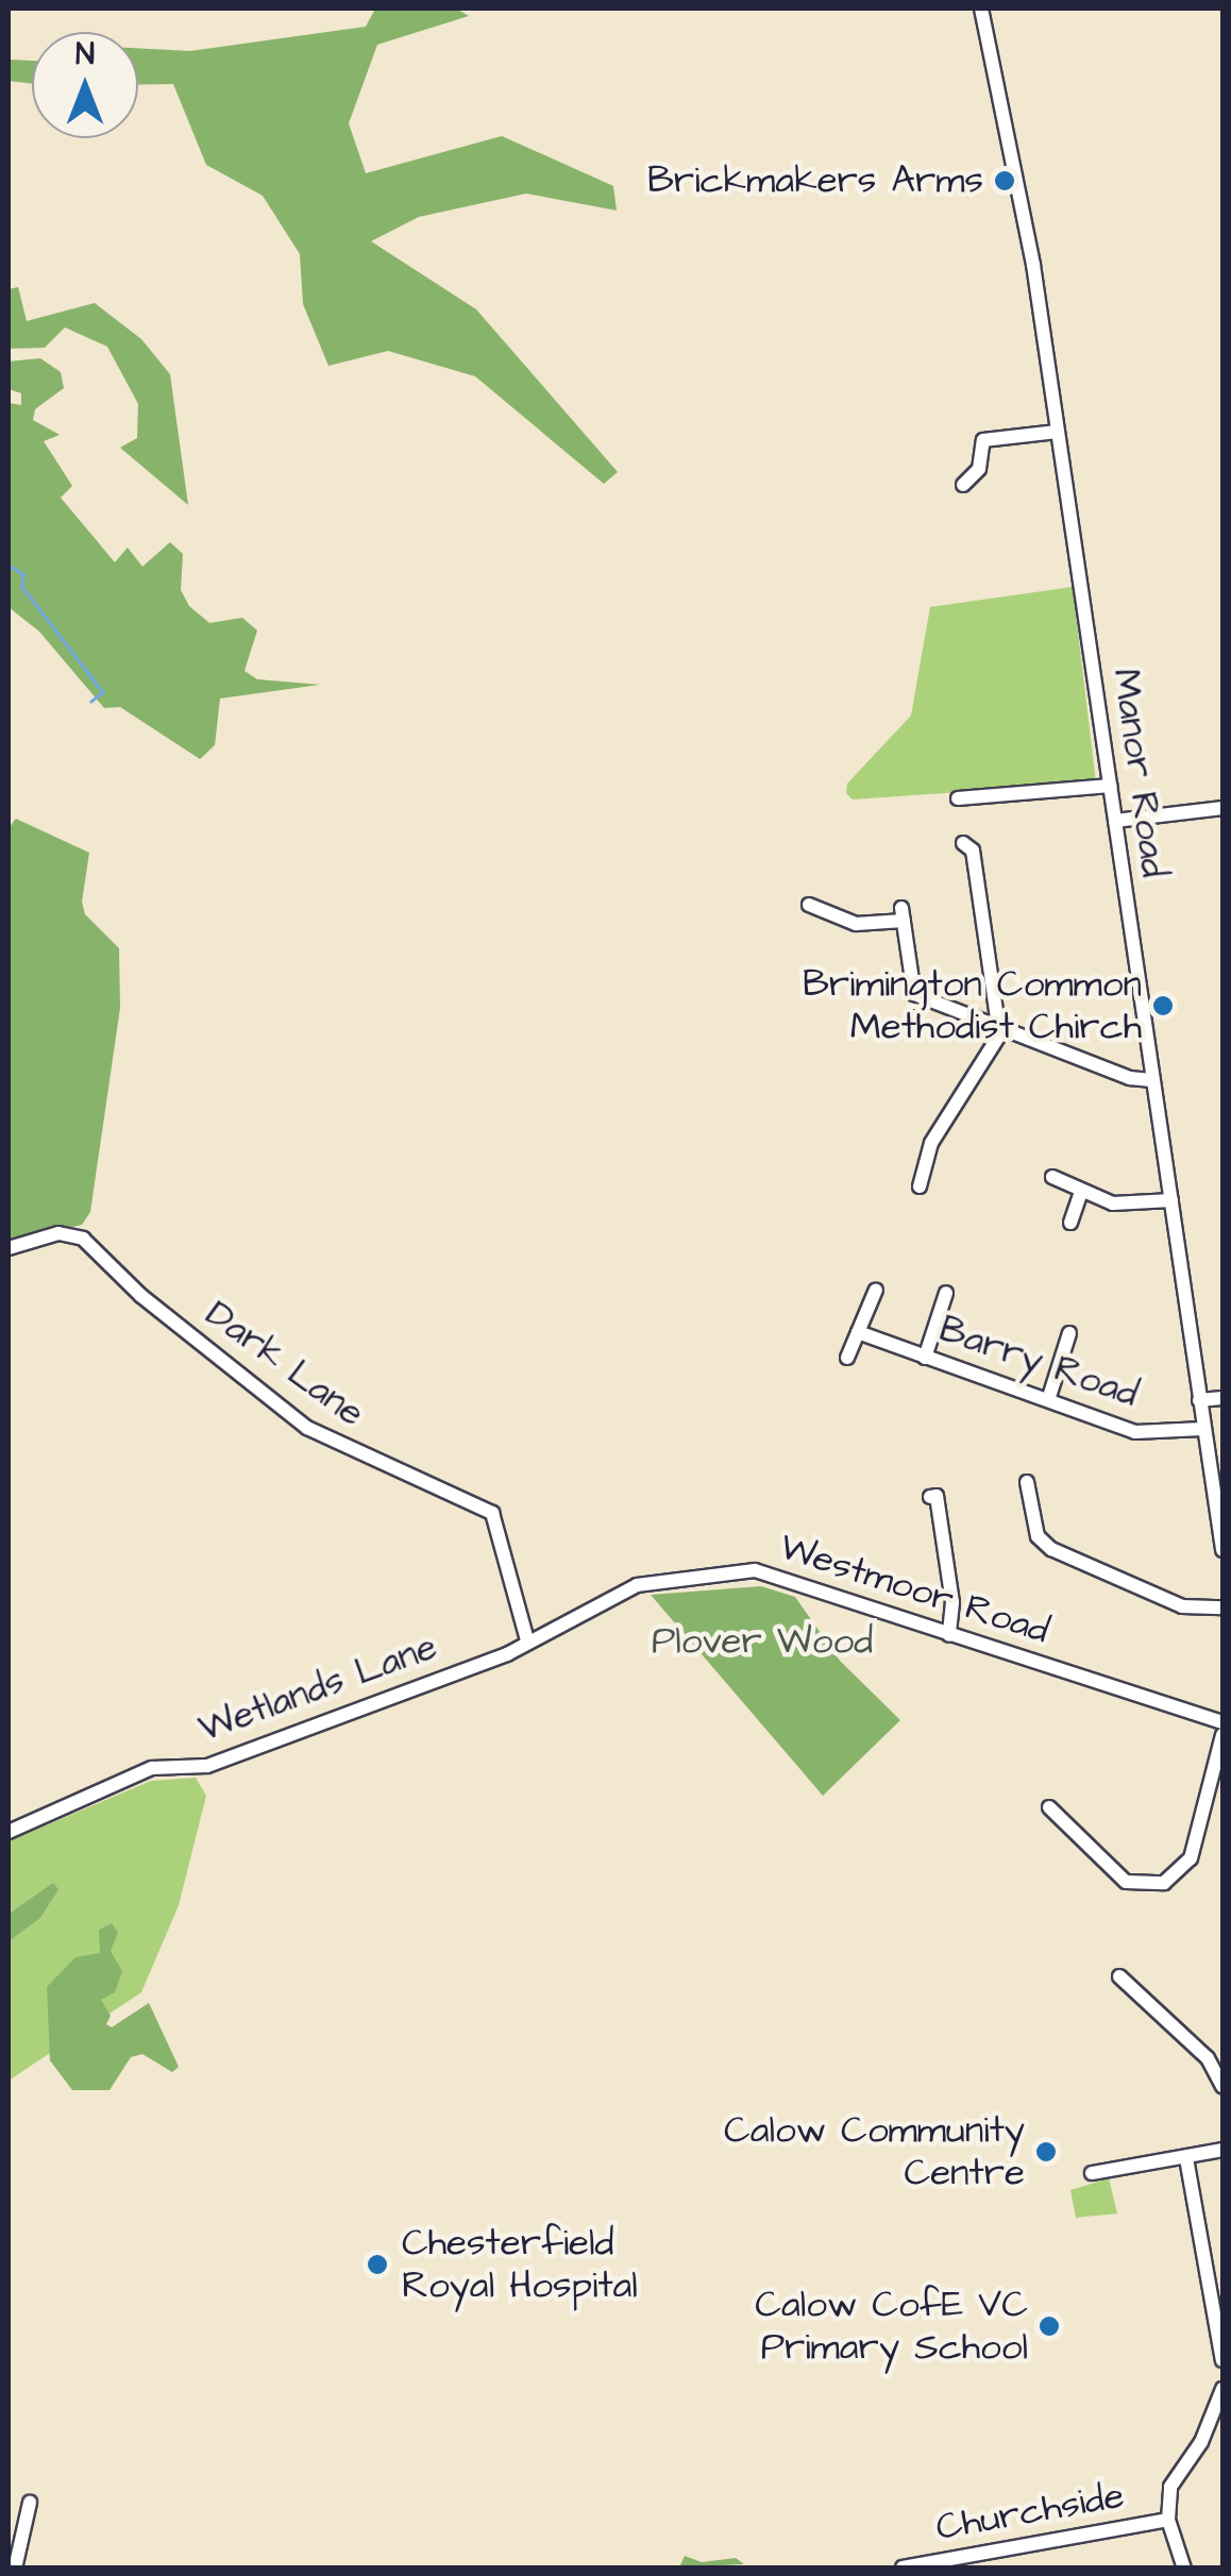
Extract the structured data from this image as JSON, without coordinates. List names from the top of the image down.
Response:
{
  "streets": {
    "street": [
      "Manor Road",
      "Barry Road",
      "Dark Lane",
      "Westmoor Road",
      "Wetlands Lane",
      "Churchside"
    ]
  },
  "crossings": [
    ["Manor Road", "Barry Road"],
    ["Dark Lane", "Westmoor Road"],
    ["Dark Lane", "Wetlands Lane"],
    ["Westmoor Road", "Wetlands Lane"]
  ],
  "parks": ["Plover Wood"],
  "places": [
    "Brickmakers Arms",
    "Brimington Common Methodist Chirch",
    "Calow Community Centre",
    "Chesterfield Royal Hospital",
    "Calow CofE VC Primary School"
  ],
  "north": "top"
}
